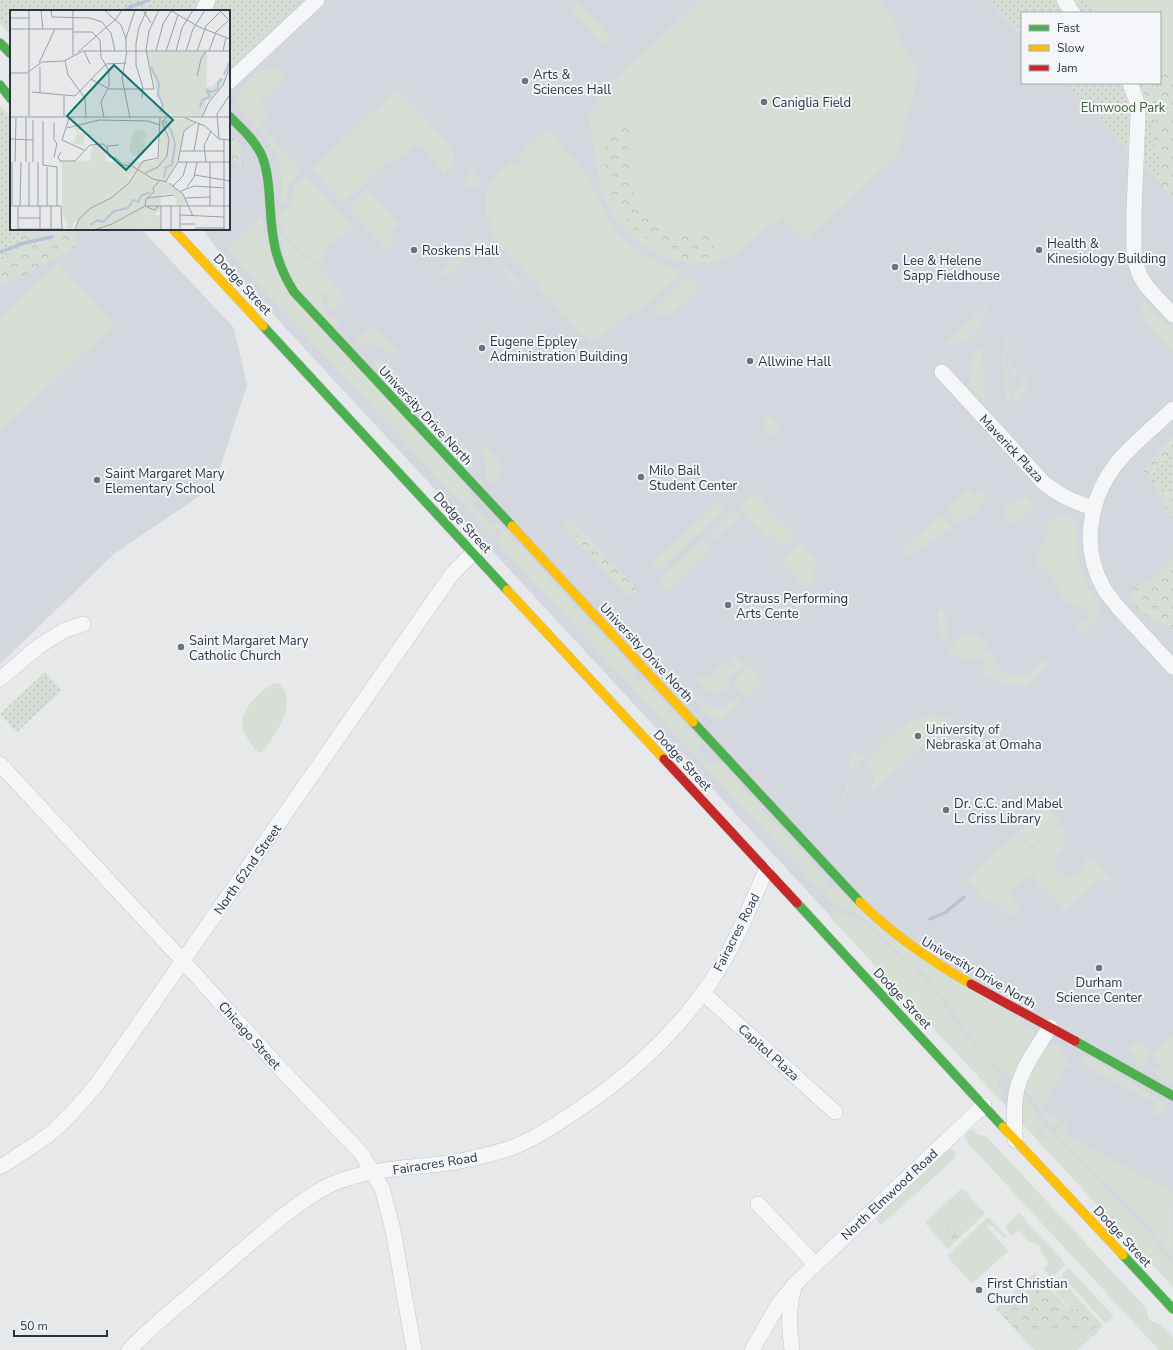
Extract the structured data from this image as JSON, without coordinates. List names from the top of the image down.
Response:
{
  "streets": {
    "main road": ["Dodge Street", "University Drive North"],
    "street": [
      "Maverick Plaza",
      "North 62nd Street",
      "Fairacres Road",
      "Chicago Street",
      "Capitol Plaza",
      "North Elmwood Road"
    ]
  },
  "crossings": [
    ["Dodge Street", "North 62nd Street"],
    ["Dodge Street", "Fairacres Road"],
    ["Dodge Street", "North Elmwood Road"],
    ["North 62nd Street", "Chicago Street"],
    ["Fairacres Road", "Chicago Street"],
    ["Fairacres Road", "Capitol Plaza"]
  ],
  "parks": ["Elmwood Park"],
  "places": [
    "Arts & Sciences Hall",
    "Caniglia Field",
    "Roskens Hall",
    "Health & Kinesiology Building",
    "Lee & Helene Sapp Fieldhouse",
    "Eugene Eppley Administration Building",
    "Allwine Hall",
    "Milo Bail Student Center",
    "Saint Margaret Mary Elementary School",
    "Strauss Performing Arts Cente",
    "Saint Margaret Mary Catholic Church",
    "University of Nebraska at Omaha",
    "Dr. C.C. and Mabel L. Criss Library",
    "Durham Science Center",
    "First Christian Church"
  ],
  "legend": ["Fast", "Slow", "Jam"],
  "scale_bar": "50 m"
}
